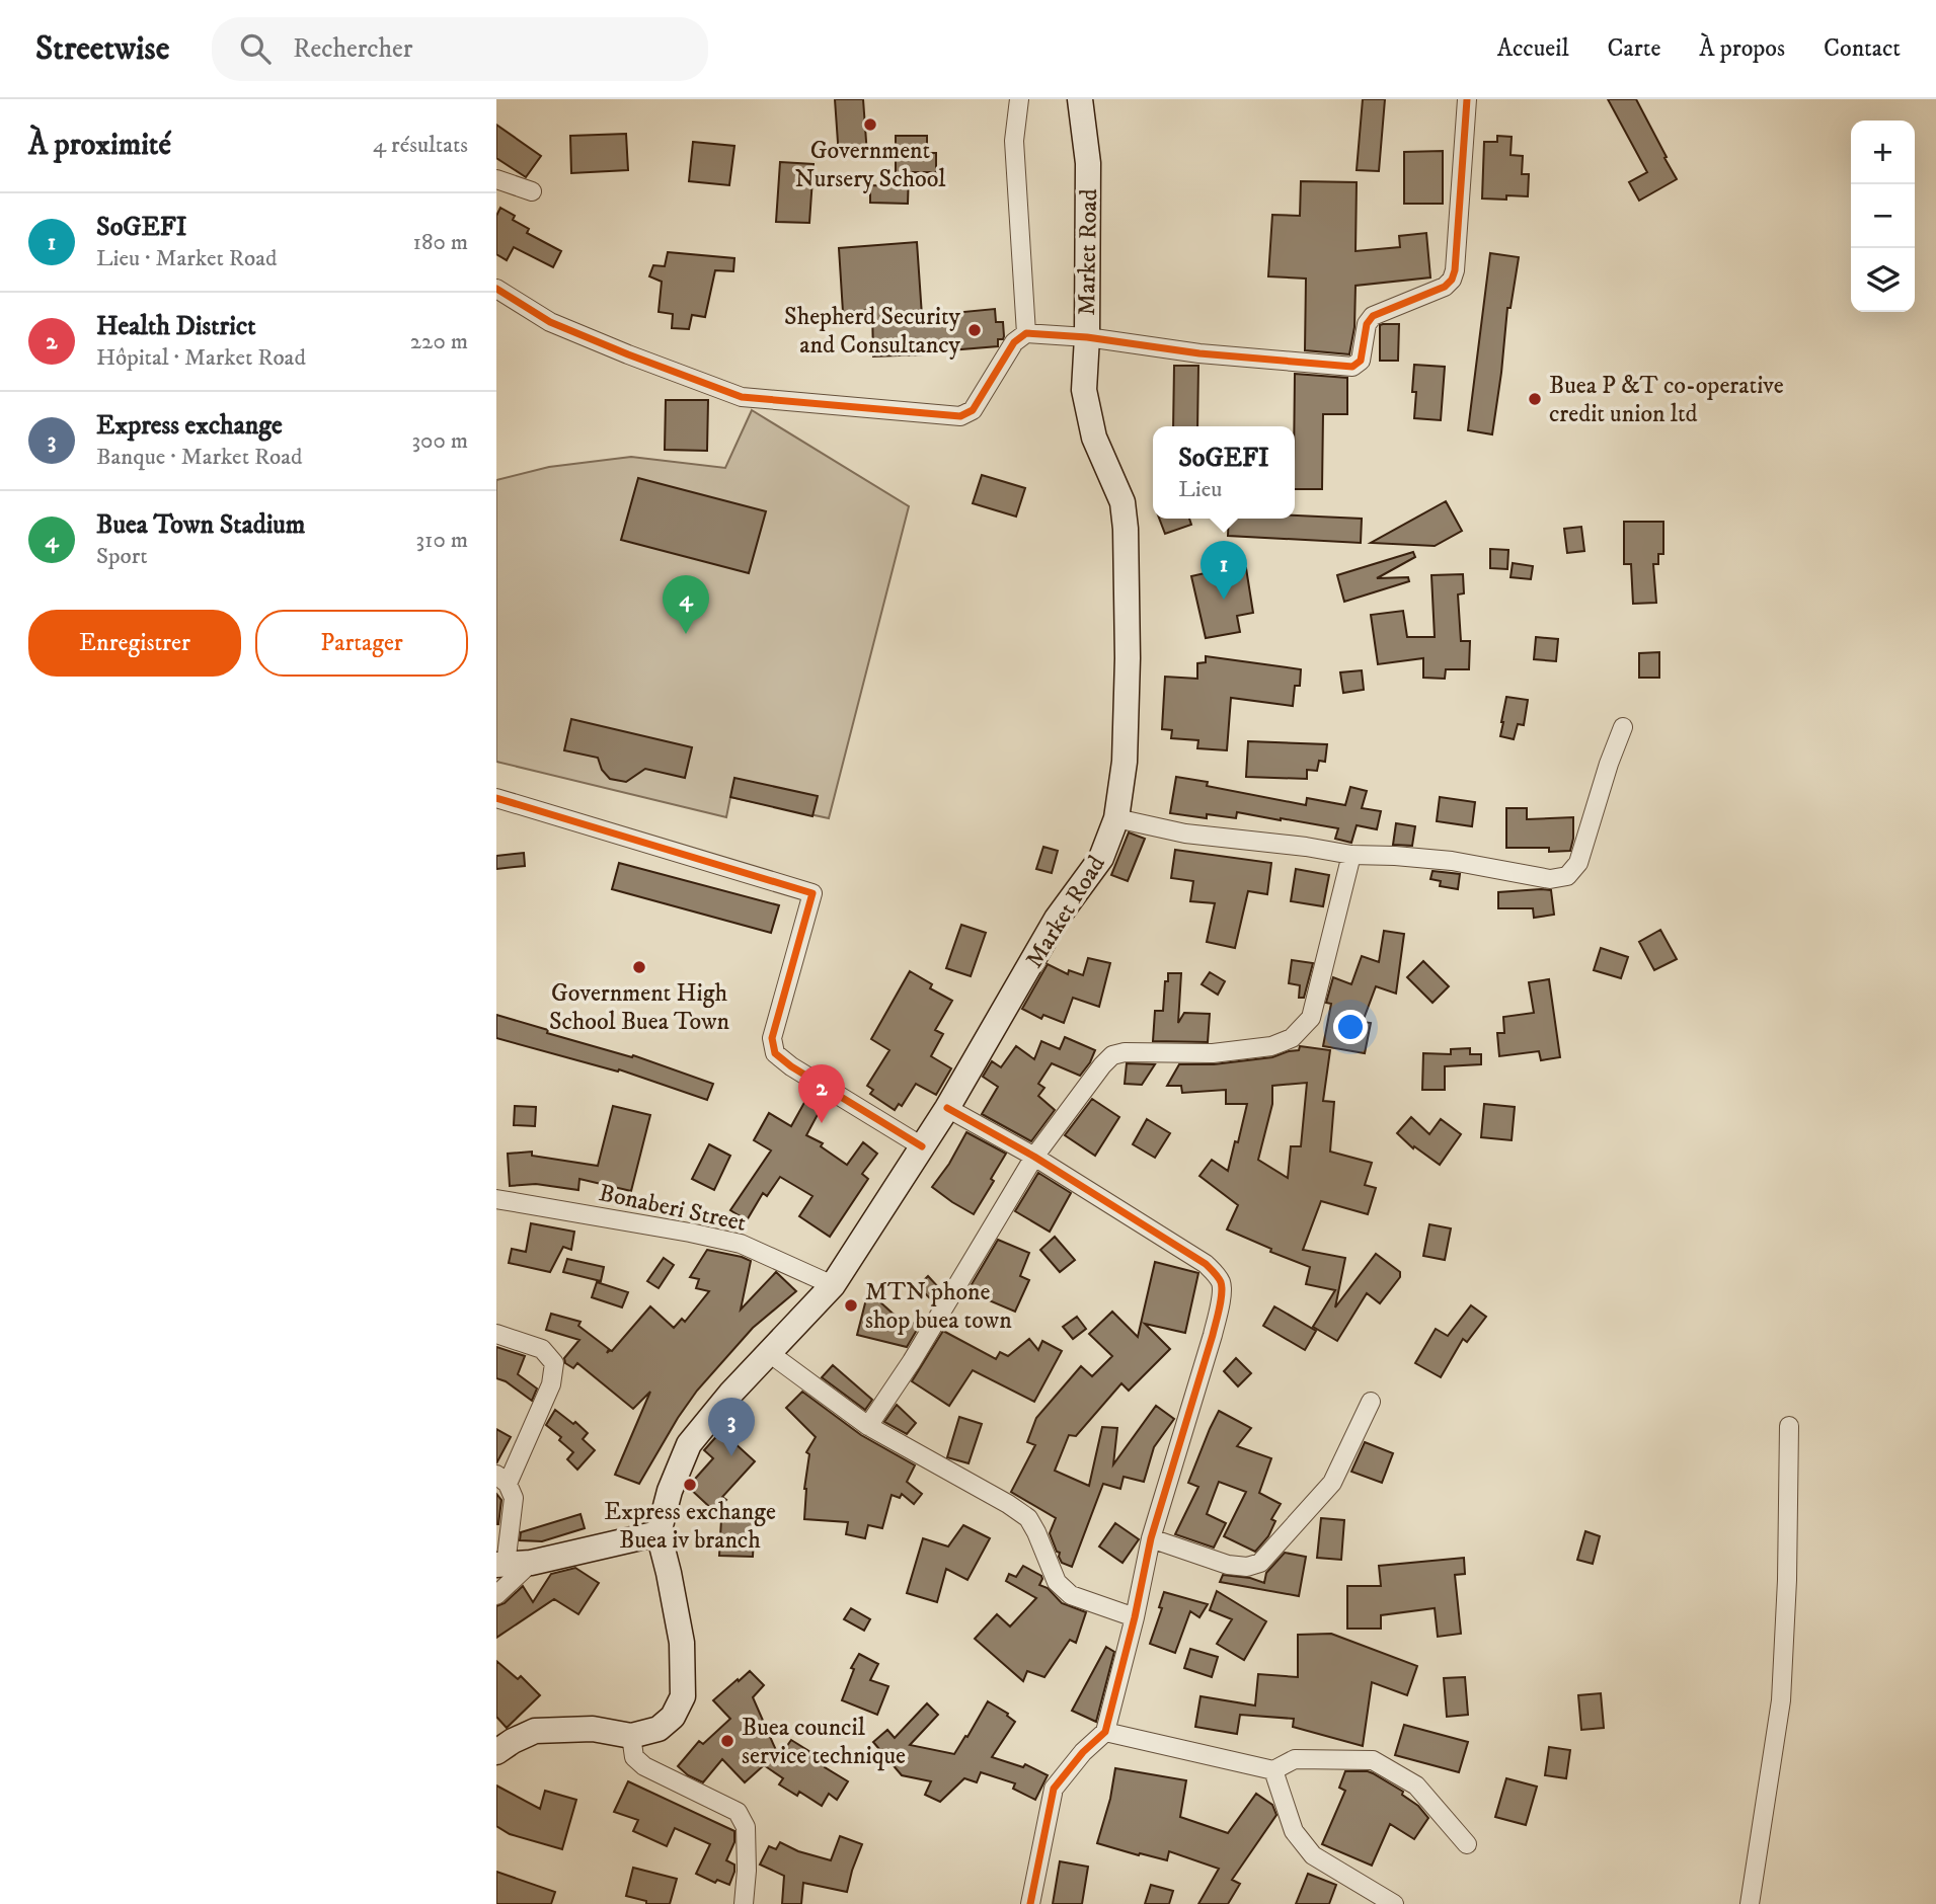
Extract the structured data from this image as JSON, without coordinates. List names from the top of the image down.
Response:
{
  "streets": {
    "main road": ["Market Road"],
    "street": ["Bonaberi Street"]
  },
  "crossings": [
    ["Market Road", "Bonaberi Street"]
  ],
  "places": [
    "Government Nursery School",
    "Shepherd Security and Consultancy",
    "Buea P &T co-operative credit union ltd",
    "Government High School Buea Town",
    "MTN phone shop buea town",
    "Express exchange Buea iv branch",
    "Buea council service technique"
  ],
  "page": {
    "header": "Streetwise",
    "search": "Rechercher",
    "nav": [
      "Accueil",
      "Carte",
      "À propos",
      "Contact"
    ],
    "heading": ["À proximité", "4 résultats"],
    "map_buttons": ["+", "−"],
    "list": [
      {
        "mark": "1",
        "name": "SoGEFI",
        "note": "Lieu · Market Road",
        "value": "180 m"
      },
      {
        "mark": "2",
        "name": "Health District",
        "note": "Hôpital · Market Road",
        "value": "220 m"
      },
      {
        "mark": "3",
        "name": "Express exchange",
        "note": "Banque · Market Road",
        "value": "300 m"
      },
      {
        "mark": "4",
        "name": "Buea Town Stadium",
        "note": "Sport",
        "value": "310 m"
      }
    ],
    "popup": ["SoGEFI", "Lieu"],
    "pins": [
      "1",
      "4",
      "2",
      "3"
    ],
    "buttons": ["Enregistrer", "Partager"]
  }
}
